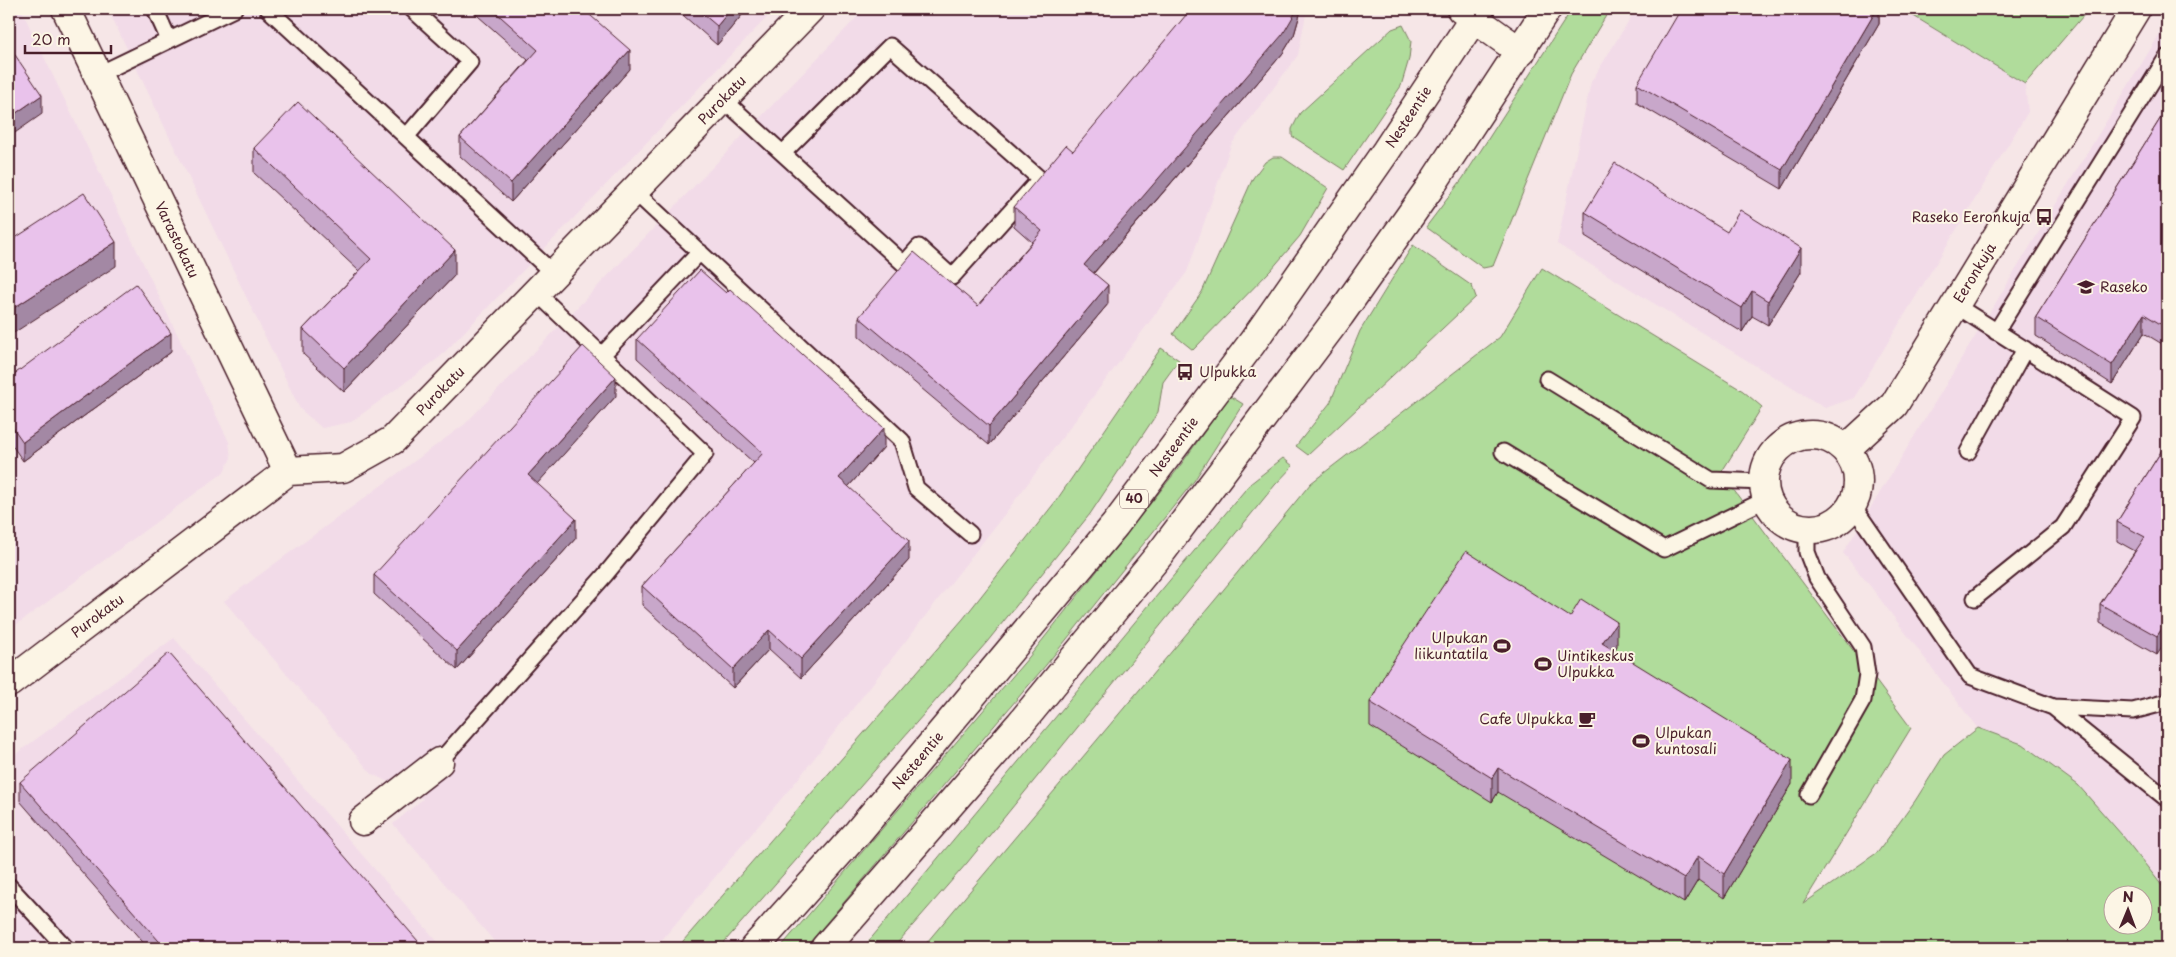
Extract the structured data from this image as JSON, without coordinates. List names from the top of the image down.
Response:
{
  "streets": {
    "street": [
      "Purokatu",
      "Nesteentie",
      "Varastokatu",
      "Eeronkuja",
      "40"
    ]
  },
  "crossings": [
    ["Purokatu", "Varastokatu"]
  ],
  "places": {
    "bus stop": ["Raseko Eeronkuja", "Ulpukka"],
    "school or university": ["Raseko"],
    "sports": ["Ulpukan liikuntatila", "Uintikeskus Ulpukka", "Ulpukan kuntosali"],
    "cafe": ["Cafe Ulpukka"]
  },
  "scale_bar": "20 m",
  "north": "top"
}
